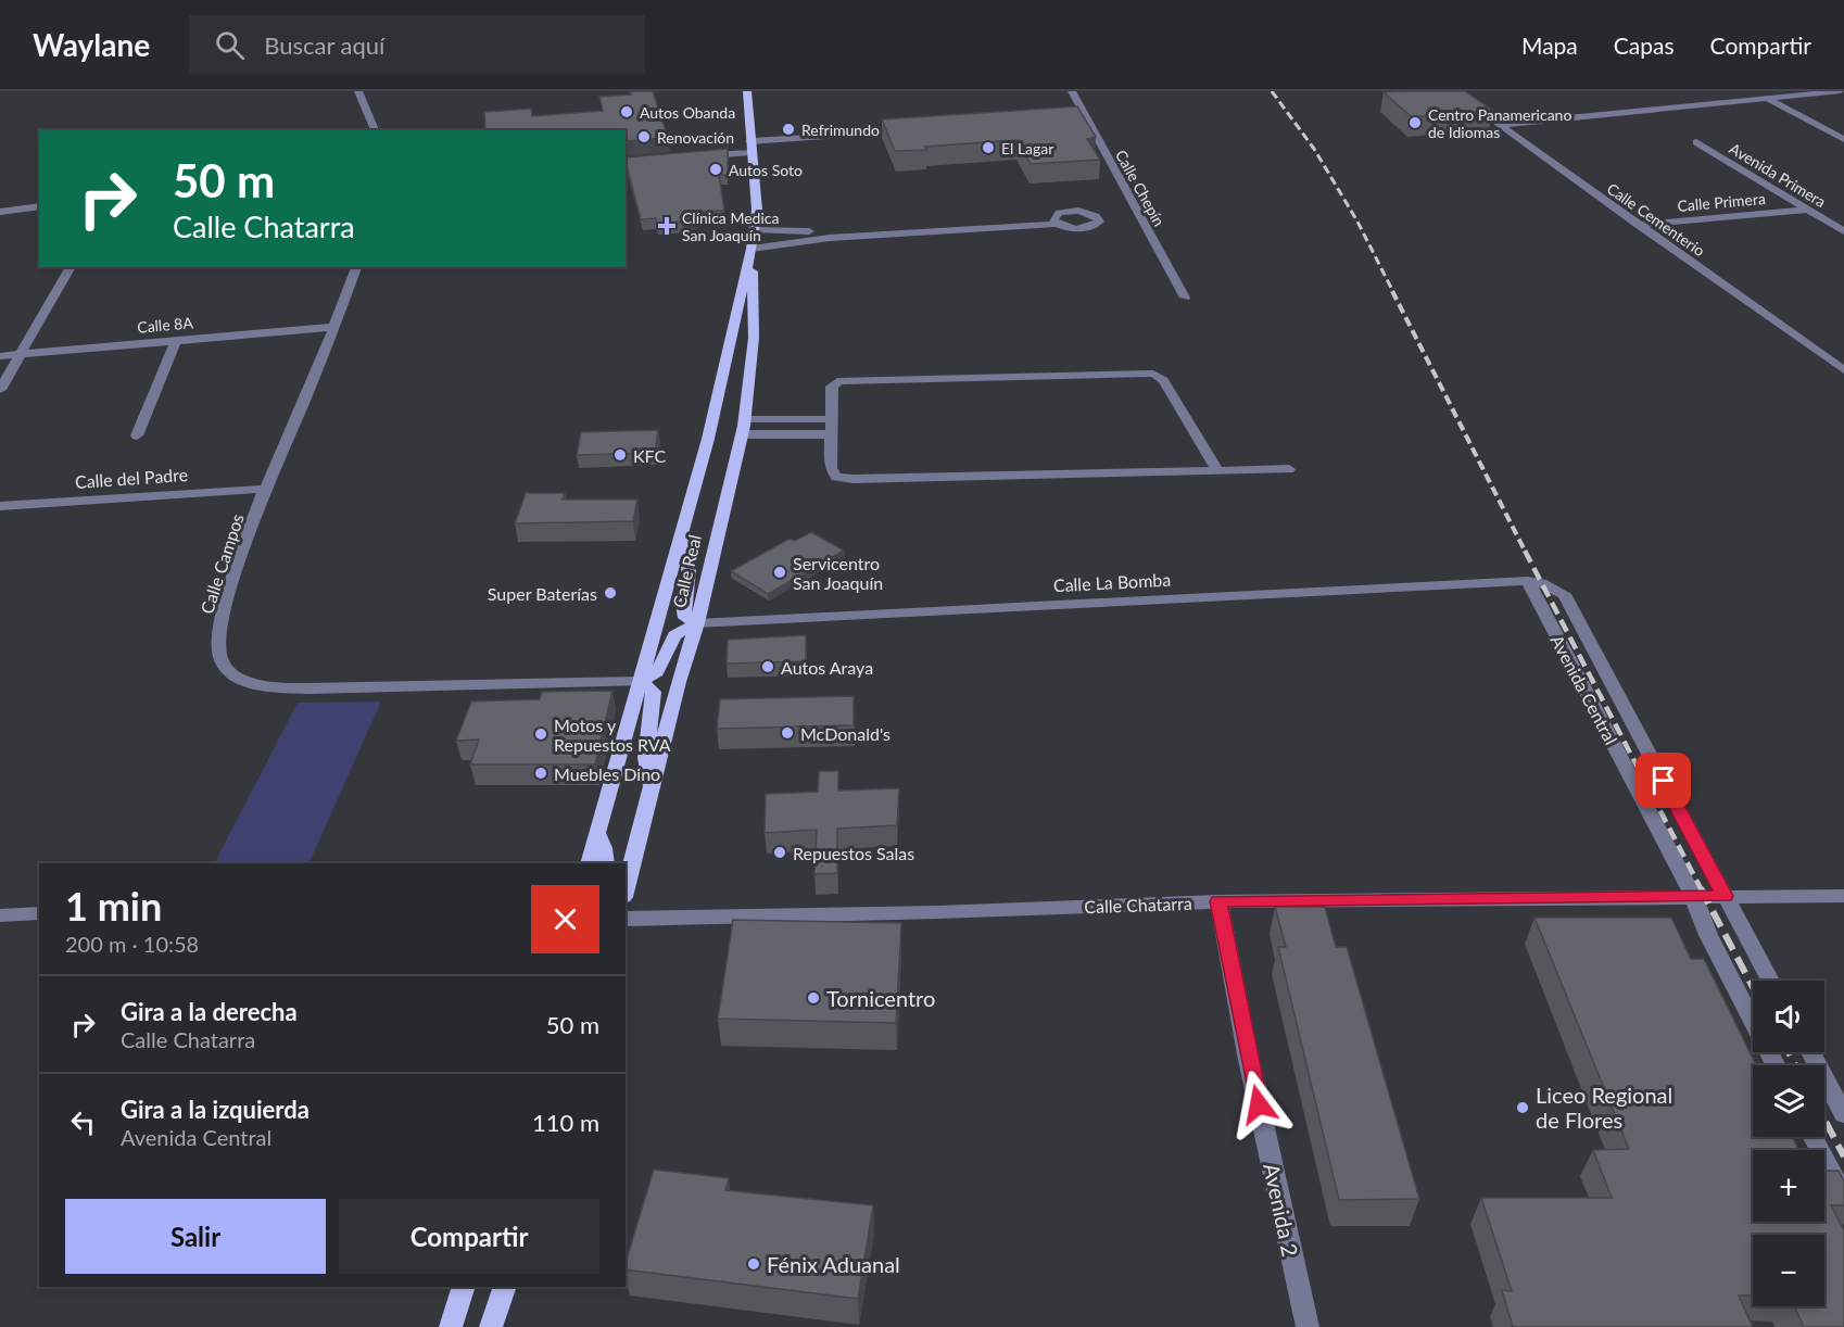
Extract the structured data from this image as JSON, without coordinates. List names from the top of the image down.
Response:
{
  "streets": {
    "main road": ["Calle Real"],
    "street": [
      "Avenida Primera",
      "Calle Chepín",
      "Calle Primera",
      "Calle Cementerio",
      "Calle 8A",
      "Calle del Padre",
      "Calle Campos",
      "Calle La Bomba",
      "Avenida Central",
      "Calle Chatarra",
      "Avenida 2"
    ]
  },
  "crossings": [
    ["Avenida Primera", "Calle Primera"],
    ["Calle Primera", "Calle Cementerio"],
    ["Calle 8A", "Calle Campos"],
    ["Calle del Padre", "Calle Campos"],
    ["Calle Campos", "Calle Real"],
    ["Calle Real", "Calle La Bomba"],
    ["Calle La Bomba", "Avenida Central"],
    ["Avenida Central", "Calle Chatarra"],
    ["Calle Chatarra", "Avenida 2"]
  ],
  "places": {
    "other": [
      "Autos Obanda",
      "Centro Panamericano de Idiomas",
      "Refrimundo",
      "Renovación",
      "El Lagar",
      "Autos Soto",
      "KFC",
      "Servicentro San Joaquín",
      "Super Baterías",
      "Autos Araya",
      "McDonald's",
      "Motos y Repuestos RVA",
      "Muebles Dino",
      "Repuestos Salas",
      "Tornicentro",
      "Liceo Regional de Flores",
      "Fénix Aduanal"
    ],
    "health": ["Clínica Medica San Joaquín"]
  },
  "page": {
    "header": "Waylane",
    "search": "Buscar aquí",
    "nav": ["Mapa", "Capas", "Compartir"],
    "turn": ["50 m", "Calle Chatarra"],
    "heading": ["1 min", "200 m · 10:58"],
    "list": [
      {
        "name": "Gira a la derecha",
        "note": "Calle Chatarra",
        "value": "50 m"
      },
      {
        "name": "Gira a la izquierda",
        "note": "Avenida Central",
        "value": "110 m"
      }
    ],
    "map_buttons": ["+", "−"],
    "buttons": ["Salir", "Compartir"]
  }
}
